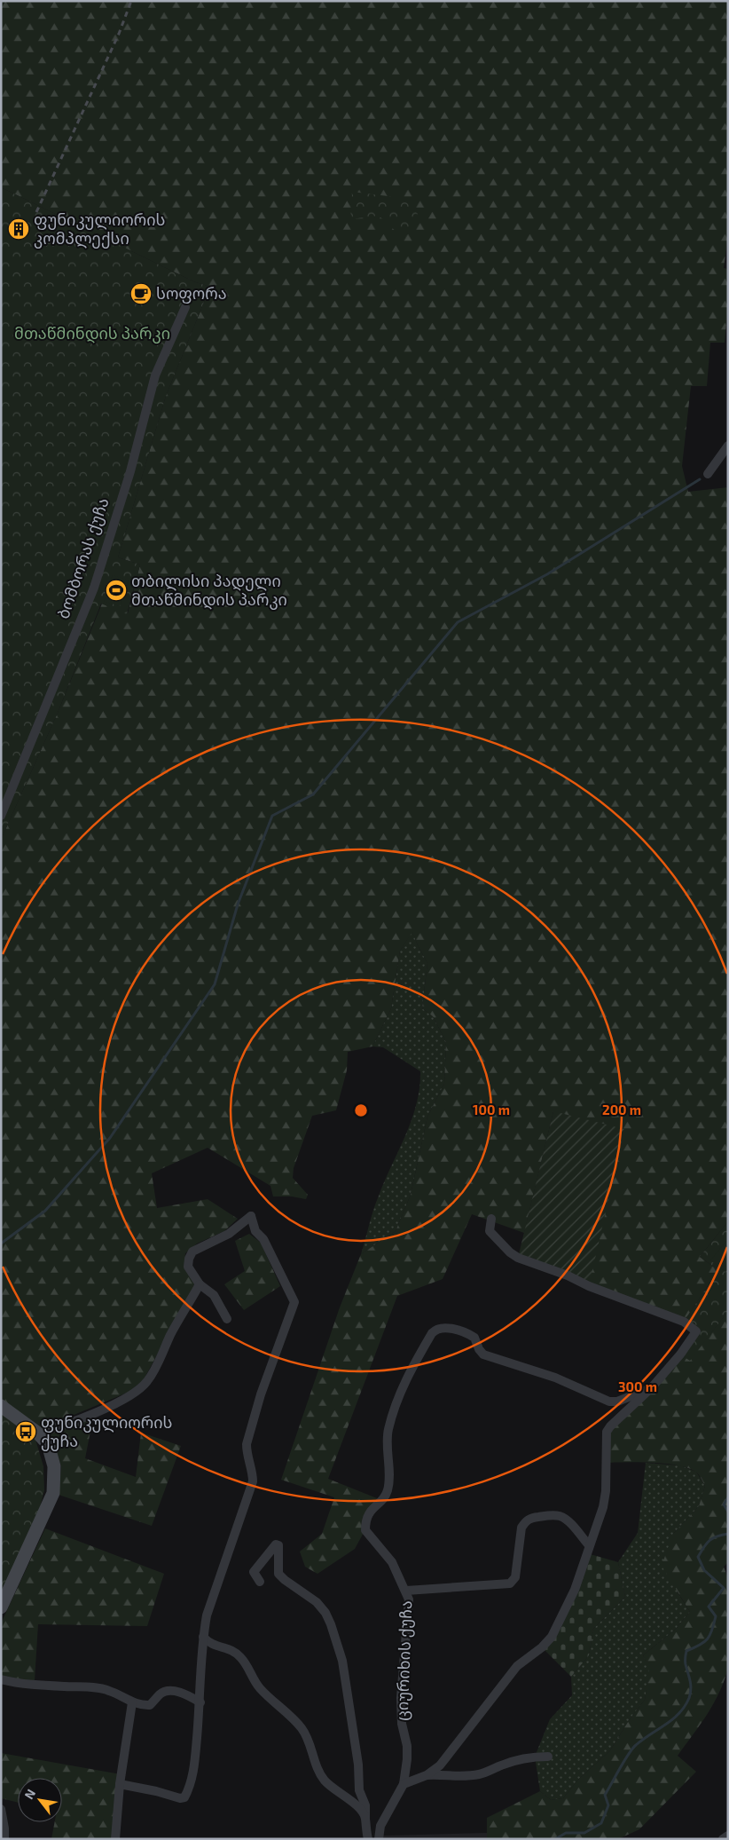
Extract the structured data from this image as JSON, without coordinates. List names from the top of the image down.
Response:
{
  "streets": {
    "street": ["ბომბორას ქუჩა", "ციურიხის ქუჩა"]
  },
  "parks": ["მთაწმინდის პარკი"],
  "places": {
    "building": ["ფუნიკულიორის კომპლექსი"],
    "cafe": ["სოფორა"],
    "sports": ["თბილისი პადელი მთაწმინდის პარკი"],
    "bus stop": ["ფუნიკულიორის ქუჩა"]
  },
  "north": "top left",
  "rings": ["100 m", "200 m", "300 m"]
}
